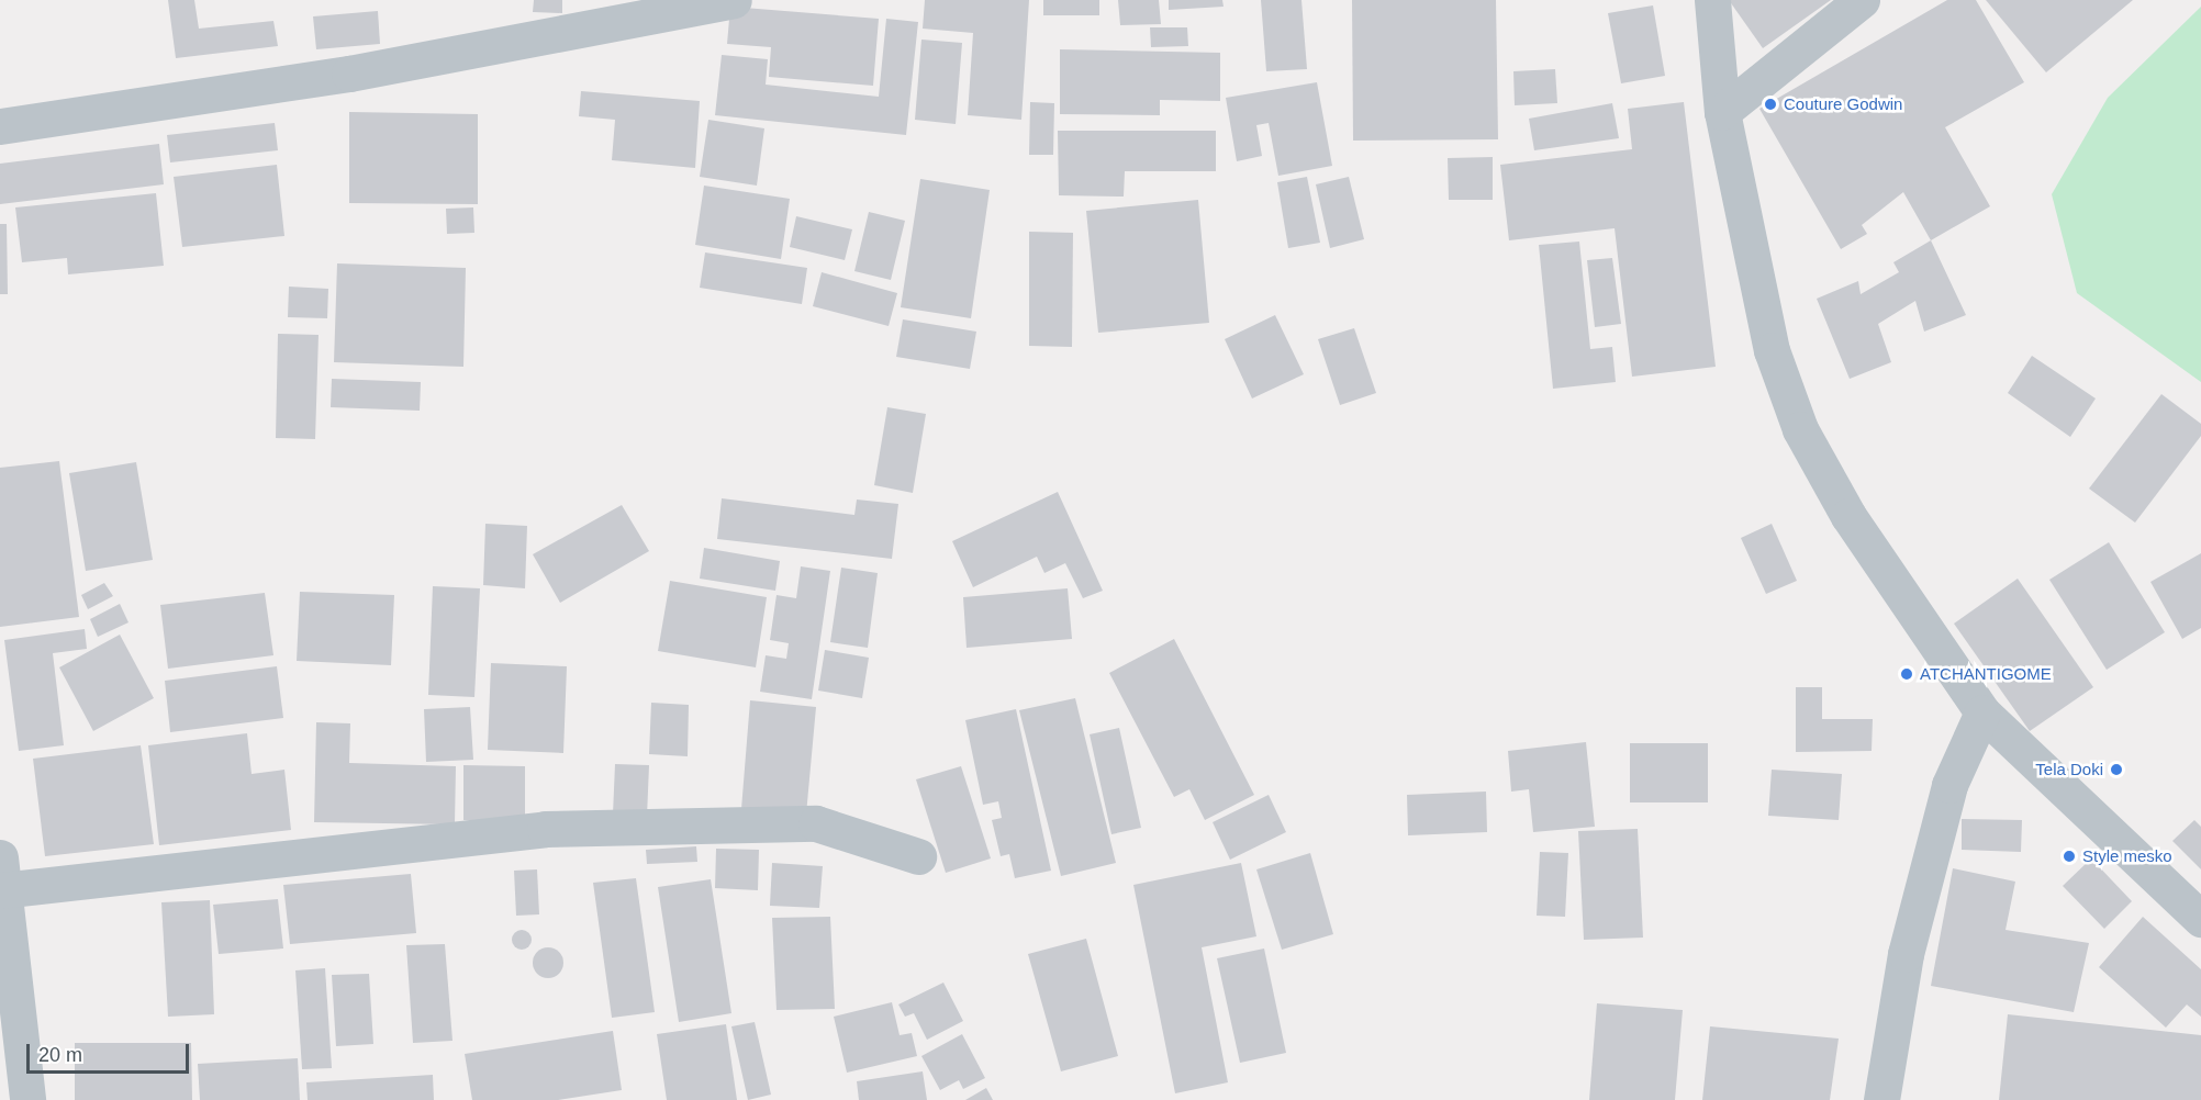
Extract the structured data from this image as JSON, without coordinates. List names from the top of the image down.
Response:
{
  "places": [
    "Couture Godwin",
    "ATCHANTIGOME",
    "Tela Doki",
    "Style mesko"
  ],
  "scale_bar": "20 m"
}
